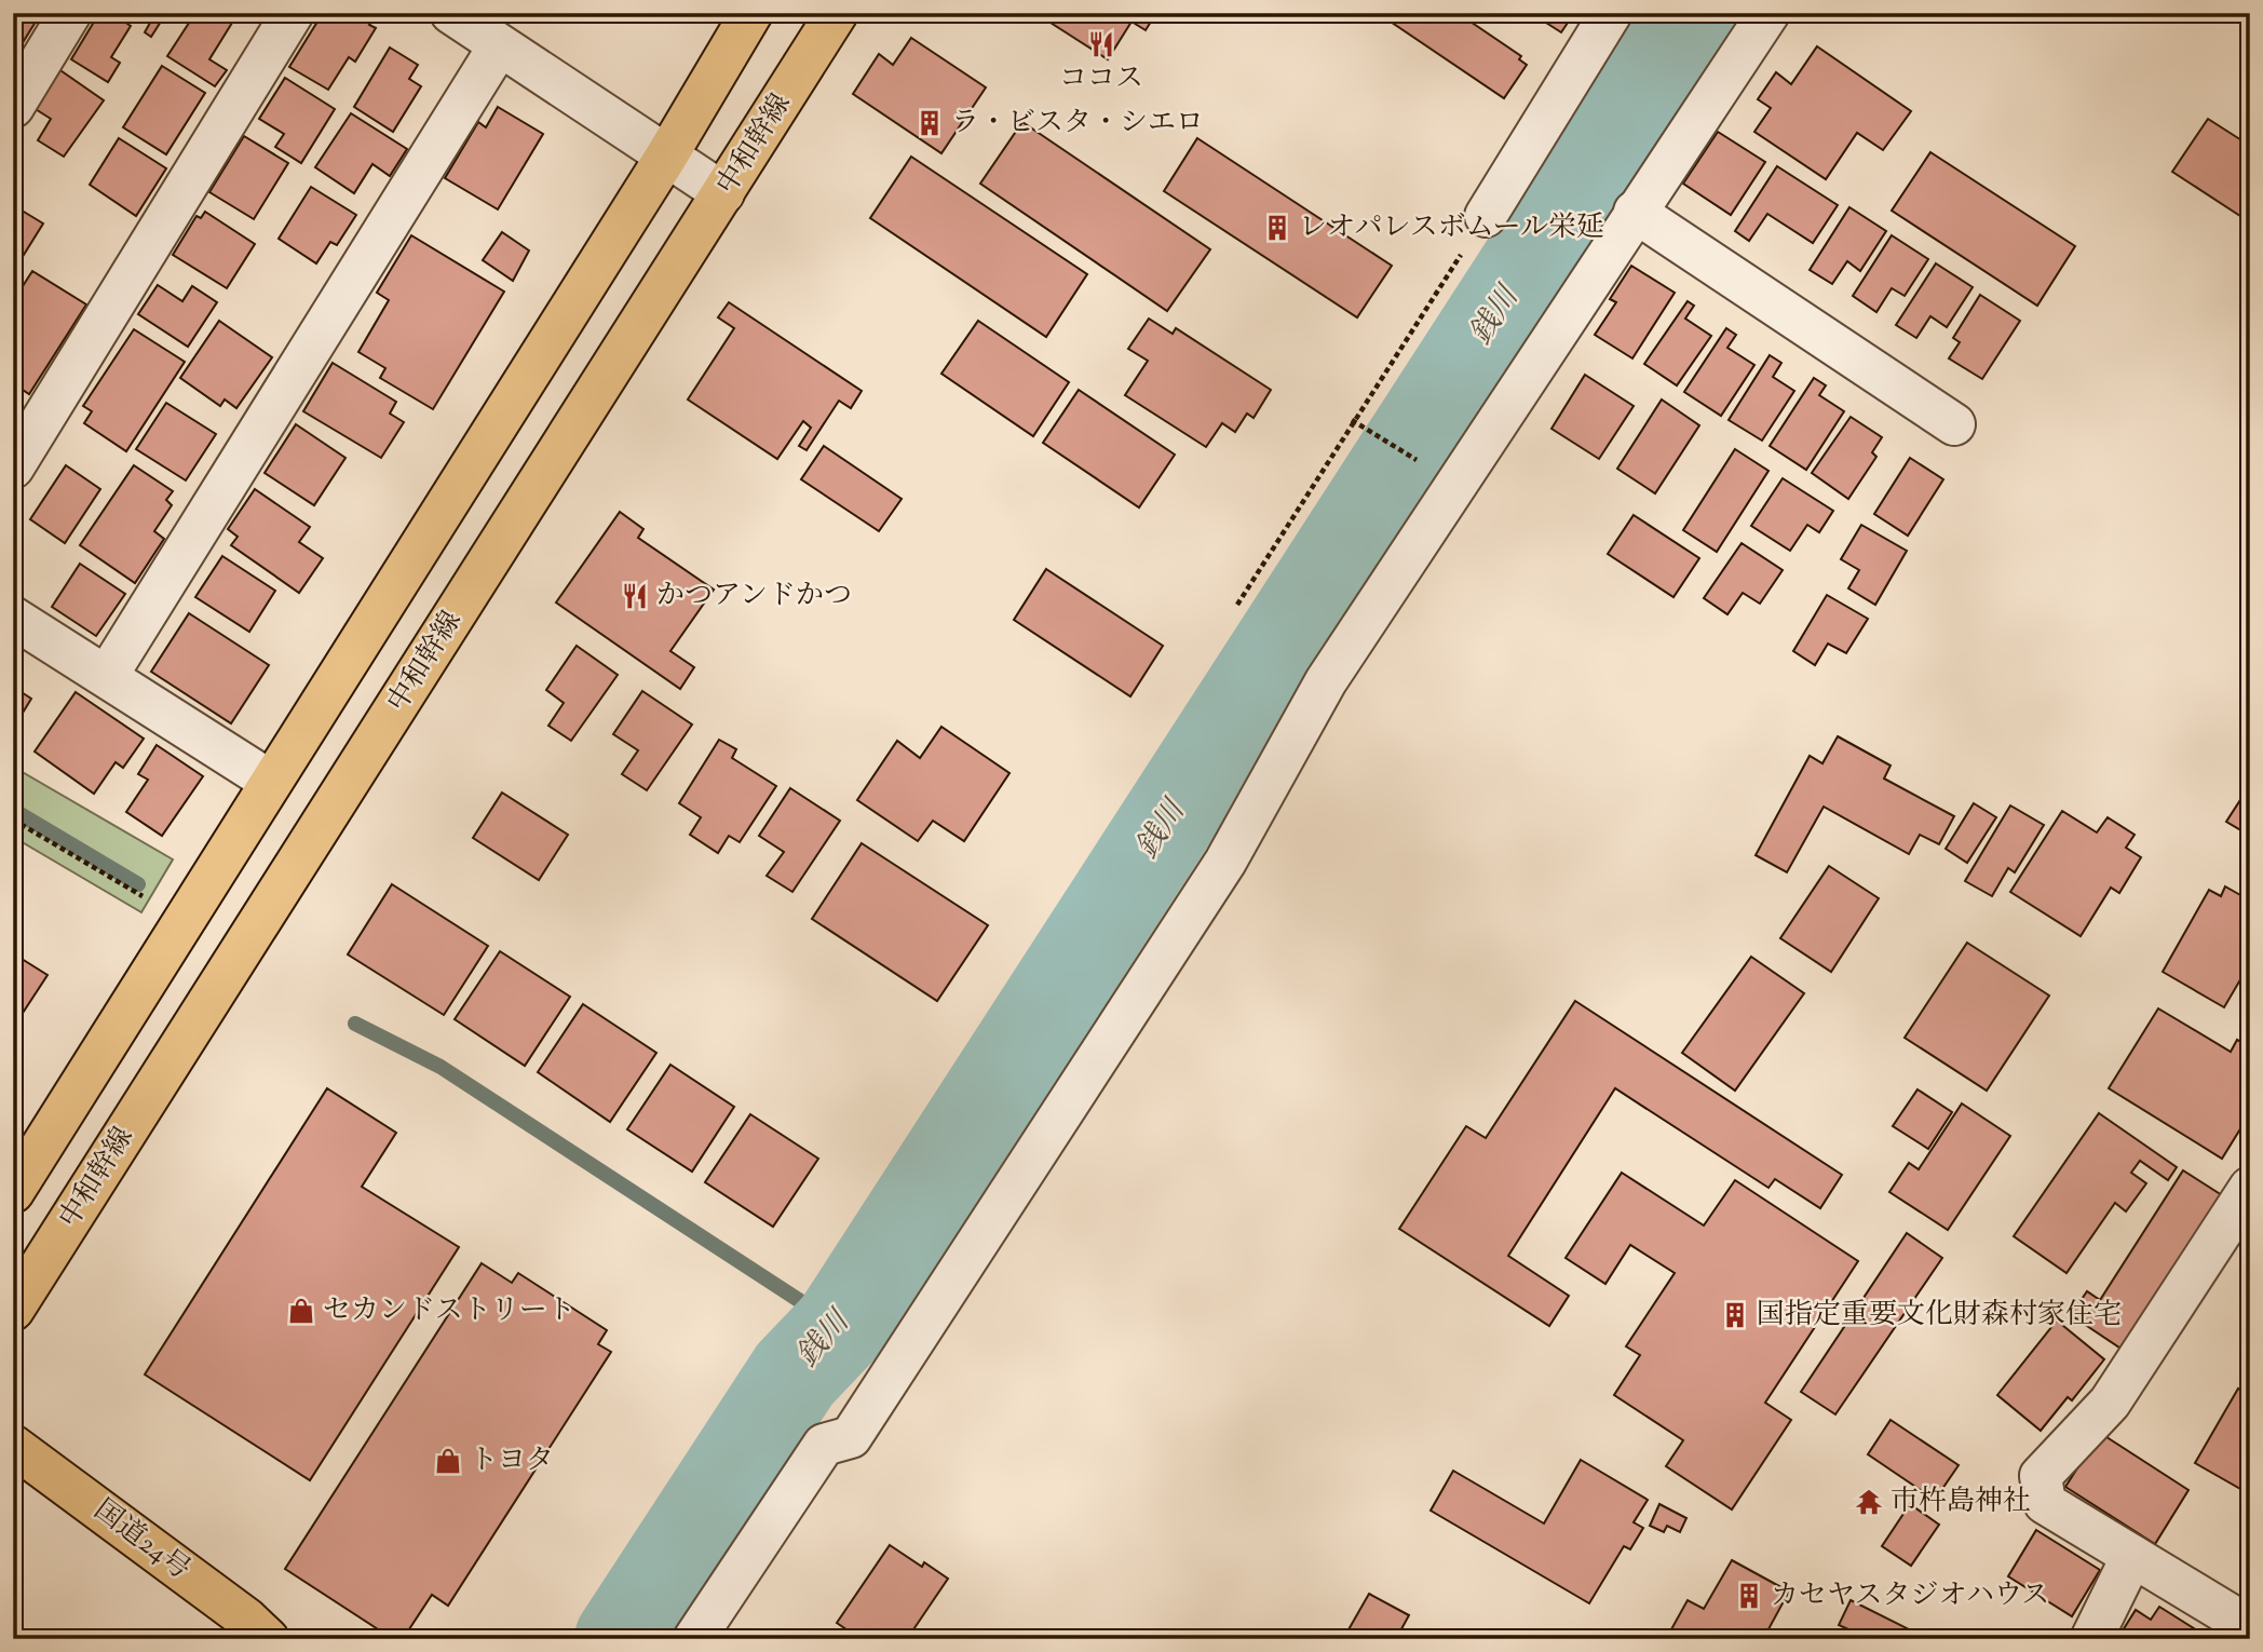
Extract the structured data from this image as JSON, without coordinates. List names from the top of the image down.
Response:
{
  "streets": {
    "main road": ["中和幹線", "国道24号"]
  },
  "water": ["銭川"],
  "places": {
    "restaurant": ["ココス", "かつアンドかつ"],
    "building": [
      "ラ・ビスタ・シエロ",
      "レオパレスボムール栄延",
      "国指定重要文化財森村家住宅",
      "カセヤスタジオハウス"
    ],
    "shop": ["セカンドストリート", "トヨタ"],
    "temple": ["市杵島神社"]
  }
}
